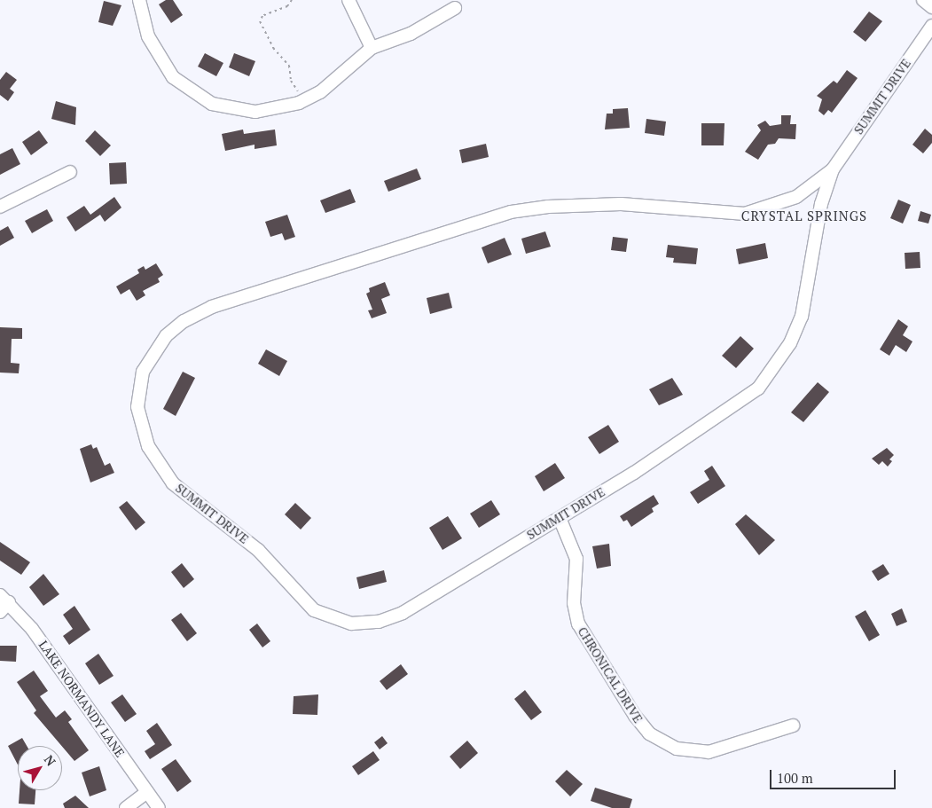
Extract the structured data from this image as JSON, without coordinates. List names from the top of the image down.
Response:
{
  "streets": {
    "street": ["SUMMIT DRIVE", "CHRONICAL DRIVE", "LAKE NORMANDY LANE"]
  },
  "crossings": [
    ["SUMMIT DRIVE", "CHRONICAL DRIVE"]
  ],
  "districts": ["CRYSTAL SPRINGS"],
  "scale_bar": "100 m",
  "north": "top right"
}
